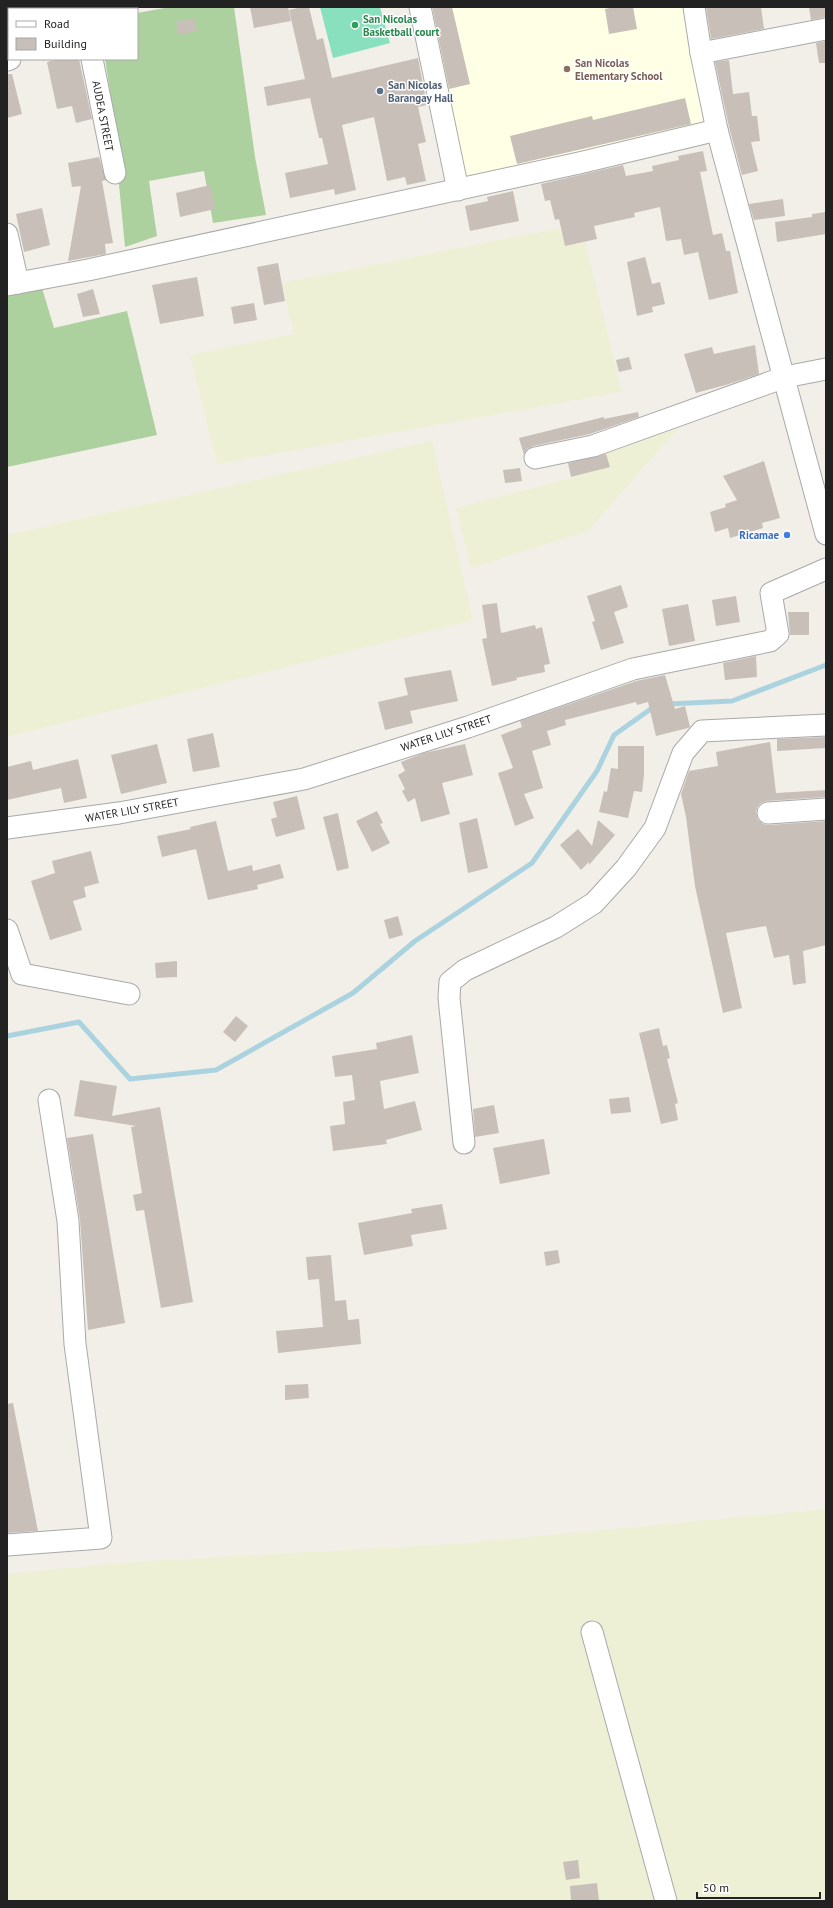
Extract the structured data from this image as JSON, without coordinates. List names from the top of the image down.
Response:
{
  "streets": {
    "street": ["AUDEA STREET", "WATER LILY STREET"]
  },
  "places": [
    "San Nicolas Basketball court",
    "San Nicolas Elementary School",
    "San Nicolas Barangay Hall",
    "Ricamae"
  ],
  "legend": ["Road", "Building"],
  "scale_bar": "50 m"
}
